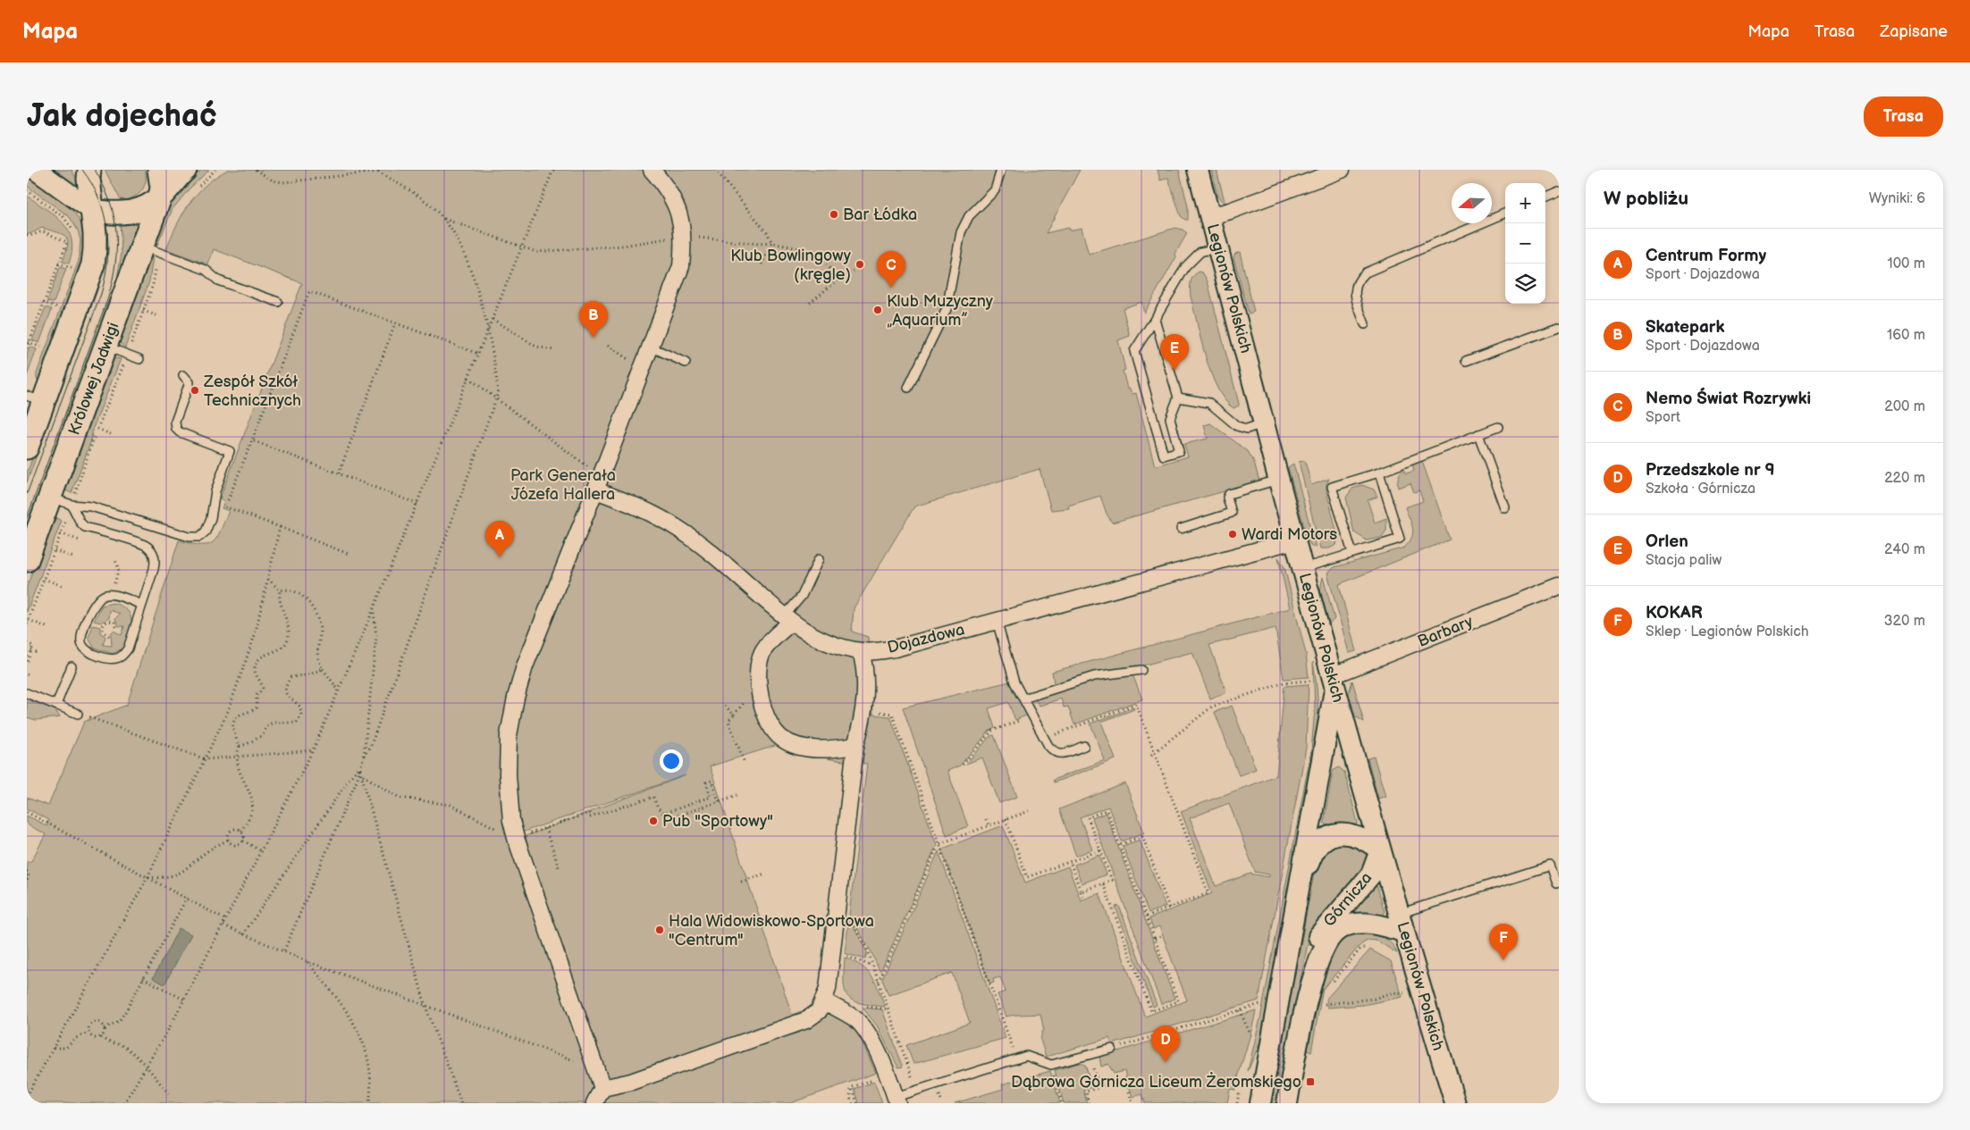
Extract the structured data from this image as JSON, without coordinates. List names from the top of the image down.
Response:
{
  "streets": {
    "main road": ["Królowej Jadwigi"],
    "street": [
      "Legionów Polskich",
      "Barbary",
      "Dojazdowa",
      "Górnicza"
    ]
  },
  "crossings": [
    ["Legionów Polskich", "Barbary"],
    ["Legionów Polskich", "Dojazdowa"],
    ["Legionów Polskich", "Górnicza"]
  ],
  "parks": ["Park Generała Józefa Hallera"],
  "places": {
    "other": [
      "Bar Łódka",
      "Klub Bowlingowy (kręgle)",
      "Klub Muzyczny „Aquarium”",
      "Zespół Szkół Technicznych",
      "Wardi Motors",
      "Pub \"Sportowy\"",
      "Hala Widowiskowo-Sportowa \"Centrum\""
    ],
    "transit": ["Dąbrowa Górnicza Liceum Żeromskiego"]
  },
  "north": "left",
  "page": {
    "header": "Mapa",
    "nav": ["Mapa", "Trasa", "Zapisane"],
    "buttons": "Trasa",
    "title": "Jak dojechać",
    "heading": ["W pobliżu", "Wyniki: 6"],
    "map_buttons": ["+", "−"],
    "list": [
      {
        "mark": "A",
        "name": "Centrum Formy",
        "note": "Sport · Dojazdowa",
        "value": "100 m"
      },
      {
        "mark": "B",
        "name": "Skatepark",
        "note": "Sport · Dojazdowa",
        "value": "160 m"
      },
      {
        "mark": "C",
        "name": "Nemo Świat Rozrywki",
        "note": "Sport",
        "value": "200 m"
      },
      {
        "mark": "D",
        "name": "Przedszkole nr 9",
        "note": "Szkoła · Górnicza",
        "value": "220 m"
      },
      {
        "mark": "E",
        "name": "Orlen",
        "note": "Stacja paliw",
        "value": "240 m"
      },
      {
        "mark": "F",
        "name": "KOKAR",
        "note": "Sklep · Legionów Polskich",
        "value": "320 m"
      }
    ],
    "pins": [
      "C",
      "B",
      "E",
      "A",
      "F",
      "D"
    ]
  }
}
